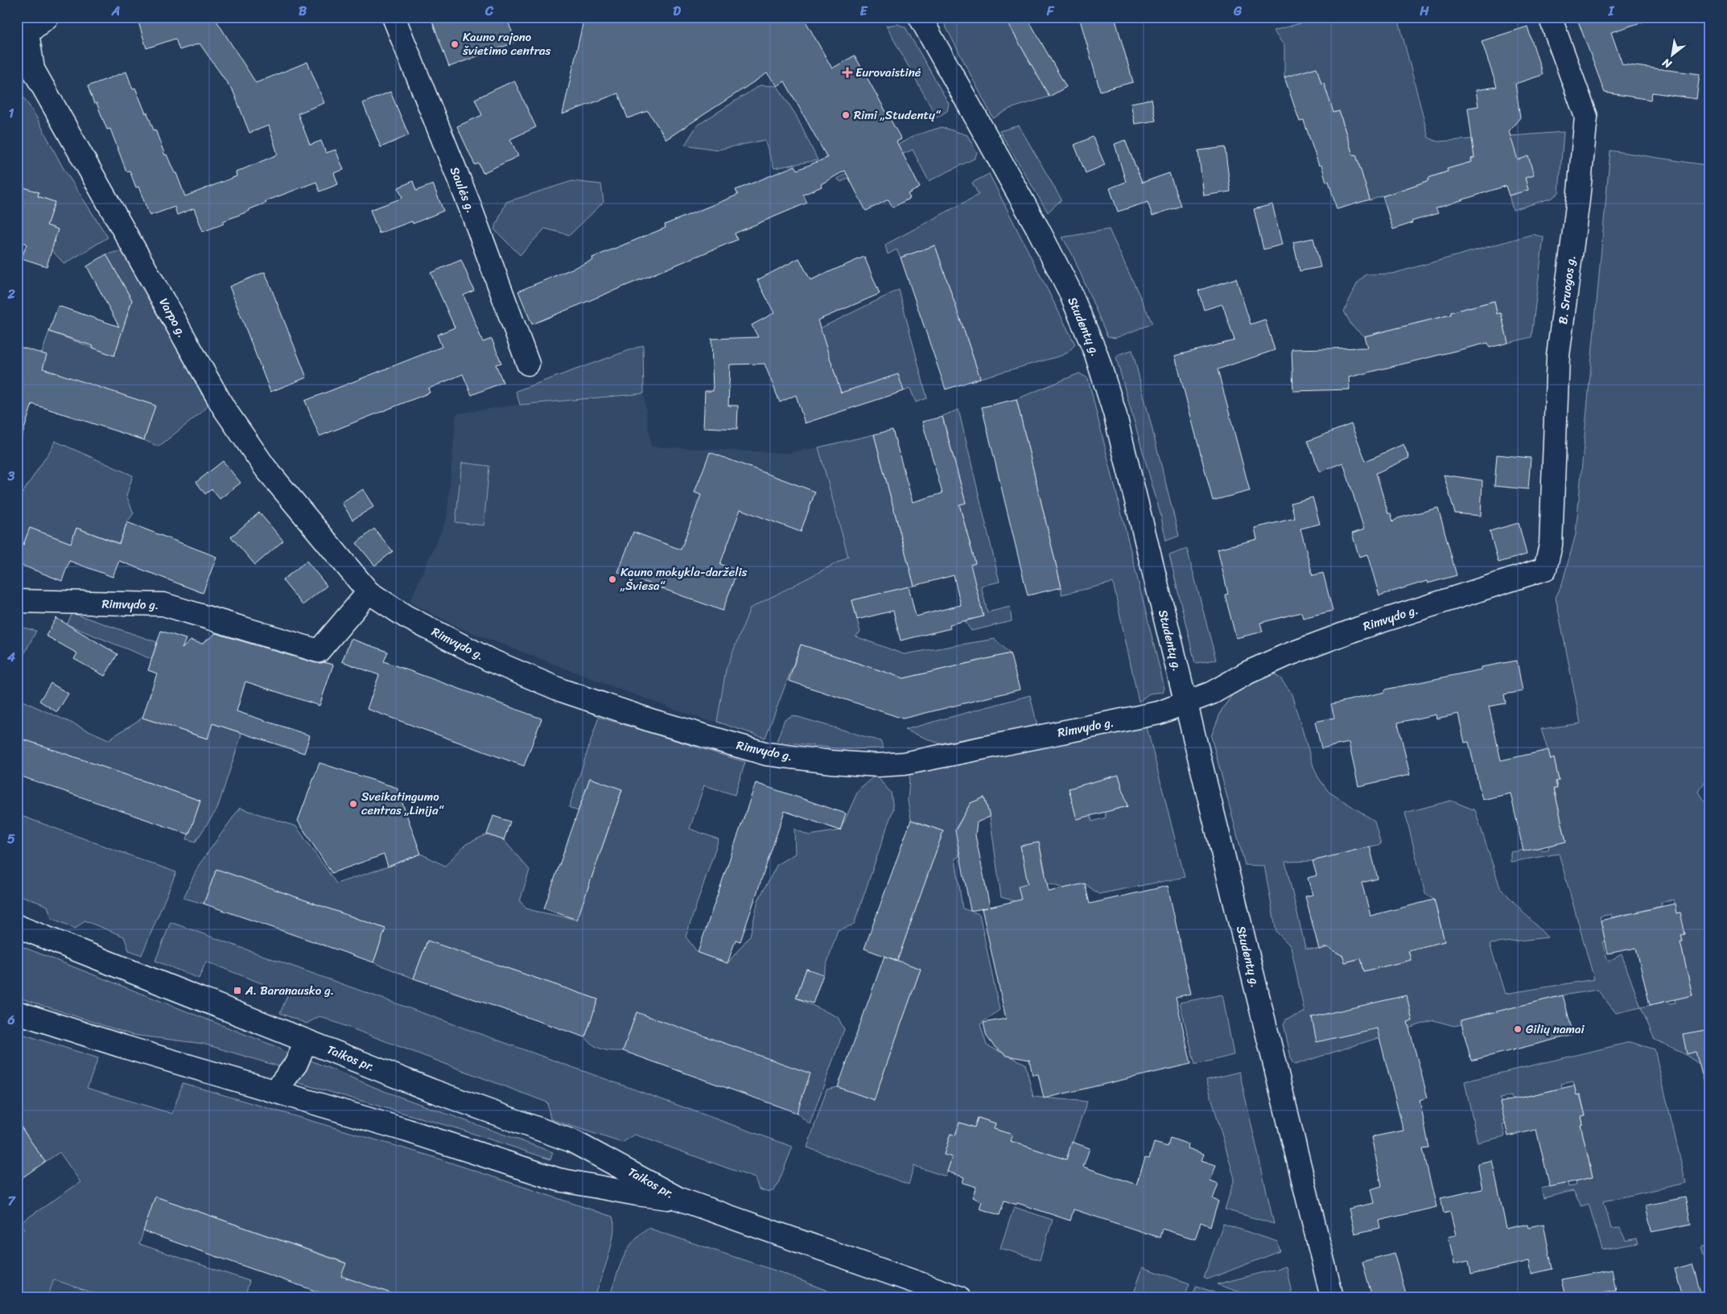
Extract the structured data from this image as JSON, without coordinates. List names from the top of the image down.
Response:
{
  "streets": {
    "street": [
      "Saulės g.",
      "B. Sruogos g.",
      "Varpo g.",
      "Studentų g.",
      "Rimvydo g.",
      "Taikos pr."
    ]
  },
  "crossings": [
    ["B. Sruogos g.", "Rimvydo g."],
    ["Varpo g.", "Rimvydo g."],
    ["Studentų g.", "Rimvydo g."]
  ],
  "places": {
    "other": [
      "Kauno rajono švietimo centras",
      "Rimi „Studentų“",
      "Kauno mokykla-darželis „Šviesa“",
      "Sveikatingumo centras „Linija“",
      "Gilių namai"
    ],
    "health": ["Eurovaistinė"],
    "transit": ["A. Baranausko g."]
  },
  "north": "bottom left",
  "grid": {
    "columns": [
      "A",
      "B",
      "C",
      "D",
      "E",
      "F",
      "G",
      "H",
      "I"
    ],
    "rows": [
      "1",
      "2",
      "3",
      "4",
      "5",
      "6",
      "7"
    ]
  }
}
